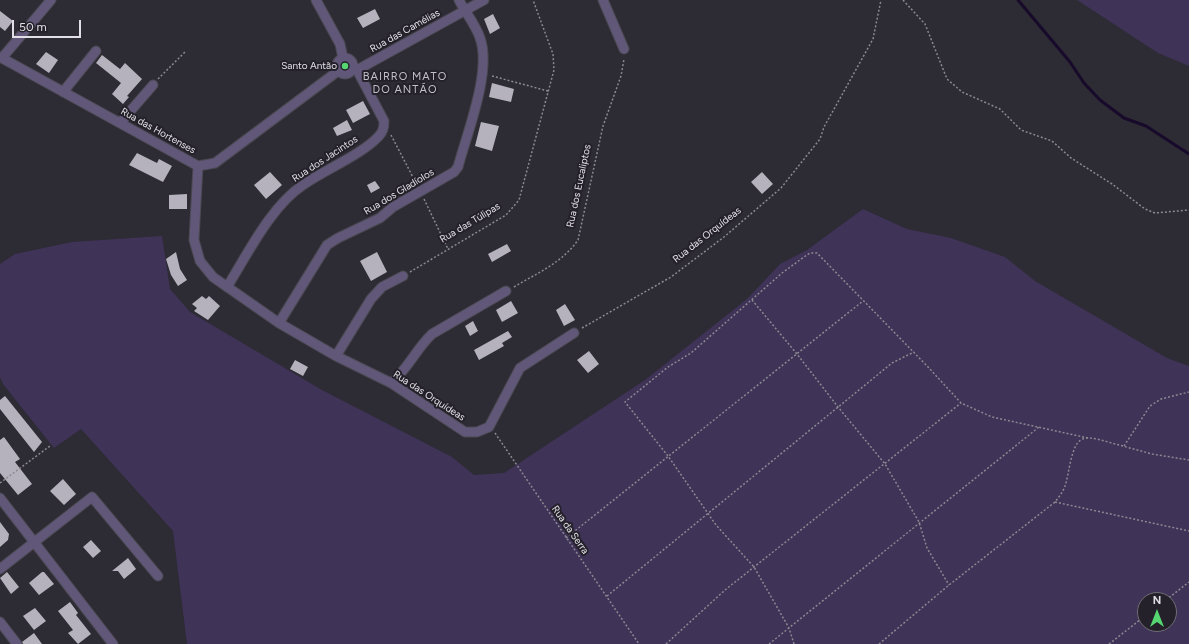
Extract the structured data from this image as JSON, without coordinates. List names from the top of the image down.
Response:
{
  "streets": {
    "street": [
      "Rua das Camélias",
      "Rua das Hortenses",
      "Rua dos Jacintos",
      "Rua dos Gladíolos",
      "Rua das Orquídeas"
    ],
    "path": ["Rua dos Eucaliptos", "Rua das Túlipas", "Rua da Serra"]
  },
  "crossings": [
    ["Rua das Camélias", "Rua das Hortenses"],
    ["Rua das Camélias", "Rua dos Jacintos"],
    ["Rua das Camélias", "Rua dos Gladíolos"],
    ["Rua das Hortenses", "Rua dos Jacintos"],
    ["Rua das Hortenses", "Rua das Orquídeas"],
    ["Rua dos Jacintos", "Rua das Orquídeas"],
    ["Rua dos Gladíolos", "Rua das Orquídeas"],
    ["Rua das Orquídeas", "Rua da Serra"]
  ],
  "districts": ["BAIRRO MATO DO ANTÃO"],
  "places": ["Santo Antão"],
  "scale_bar": "50 m",
  "north": "top"
}
